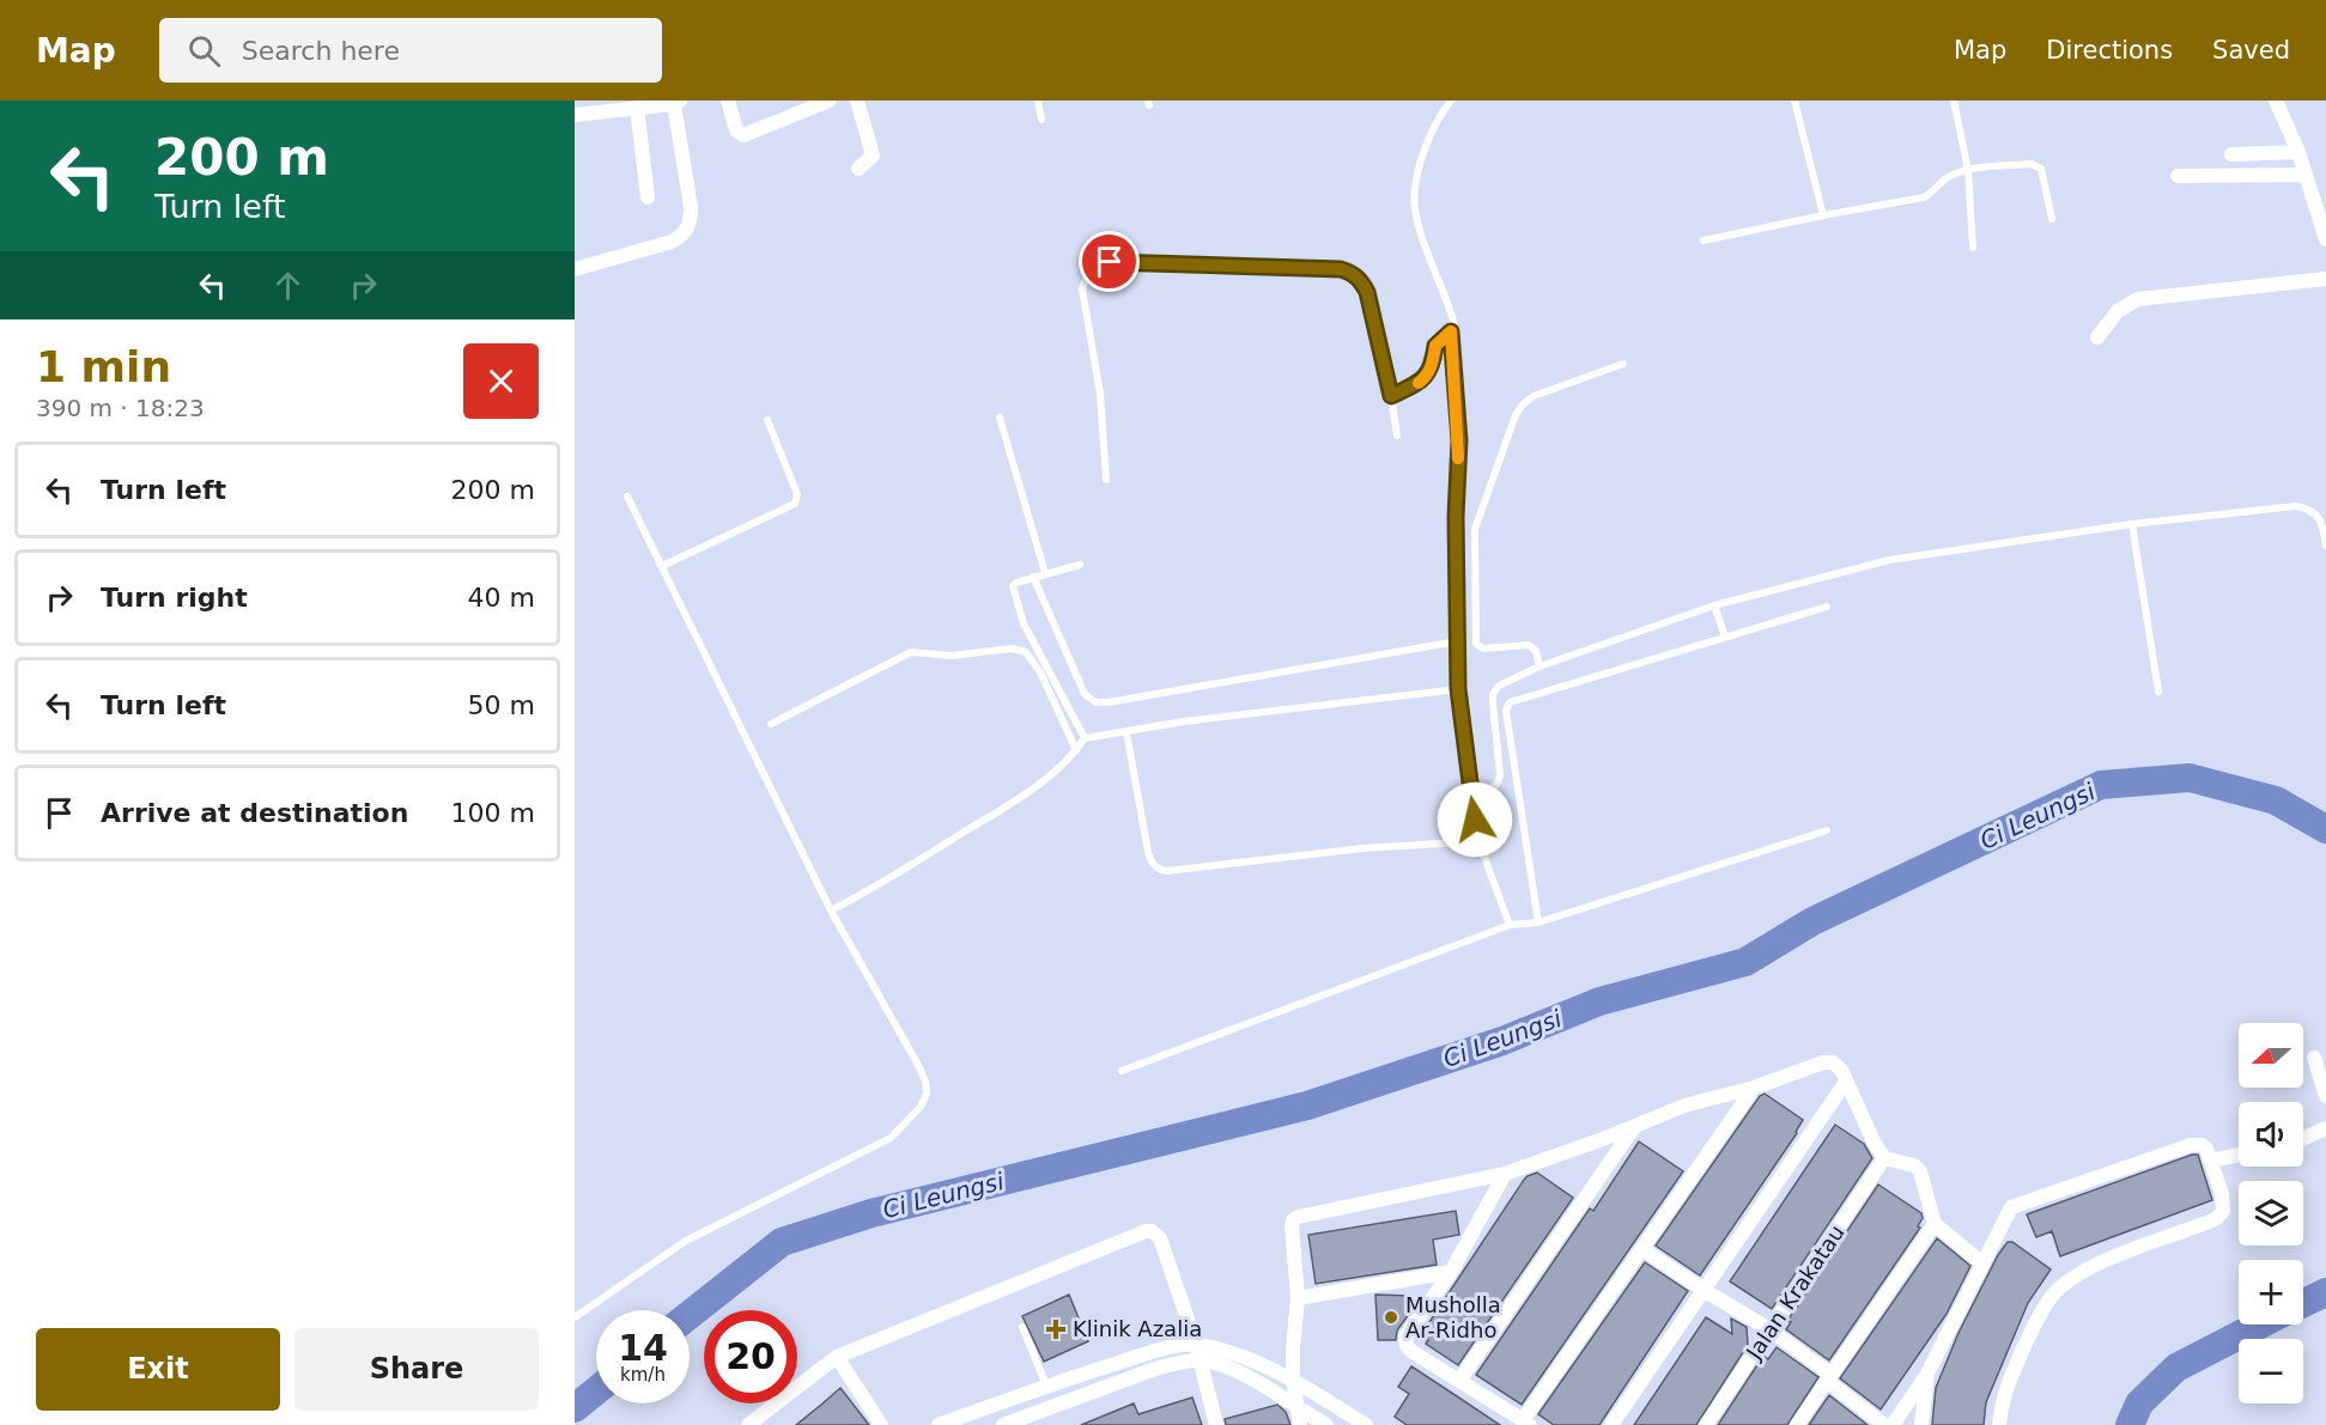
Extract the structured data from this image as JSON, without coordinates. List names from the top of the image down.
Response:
{
  "streets": {
    "street": ["Jalan Krakatau"]
  },
  "water": ["Ci Leungsi"],
  "places": {
    "other": ["Musholla Ar-Ridho"],
    "health": ["Klinik Azalia"]
  },
  "north": "left",
  "page": {
    "header": "Map",
    "search": "Search here",
    "nav": ["Map", "Directions", "Saved"],
    "turn": ["200 m", "Turn left"],
    "heading": ["1 min", "390 m · 18:23"],
    "list": [
      {
        "name": "Turn left",
        "value": "200 m"
      },
      {
        "name": "Turn right",
        "value": "40 m"
      },
      {
        "name": "Turn left",
        "value": "50 m"
      },
      {
        "name": "Arrive at destination",
        "value": "100 m"
      }
    ],
    "map_buttons": ["+", "−"],
    "speed": "14 km/h",
    "limit": "20",
    "buttons": ["Exit", "Share"]
  }
}
